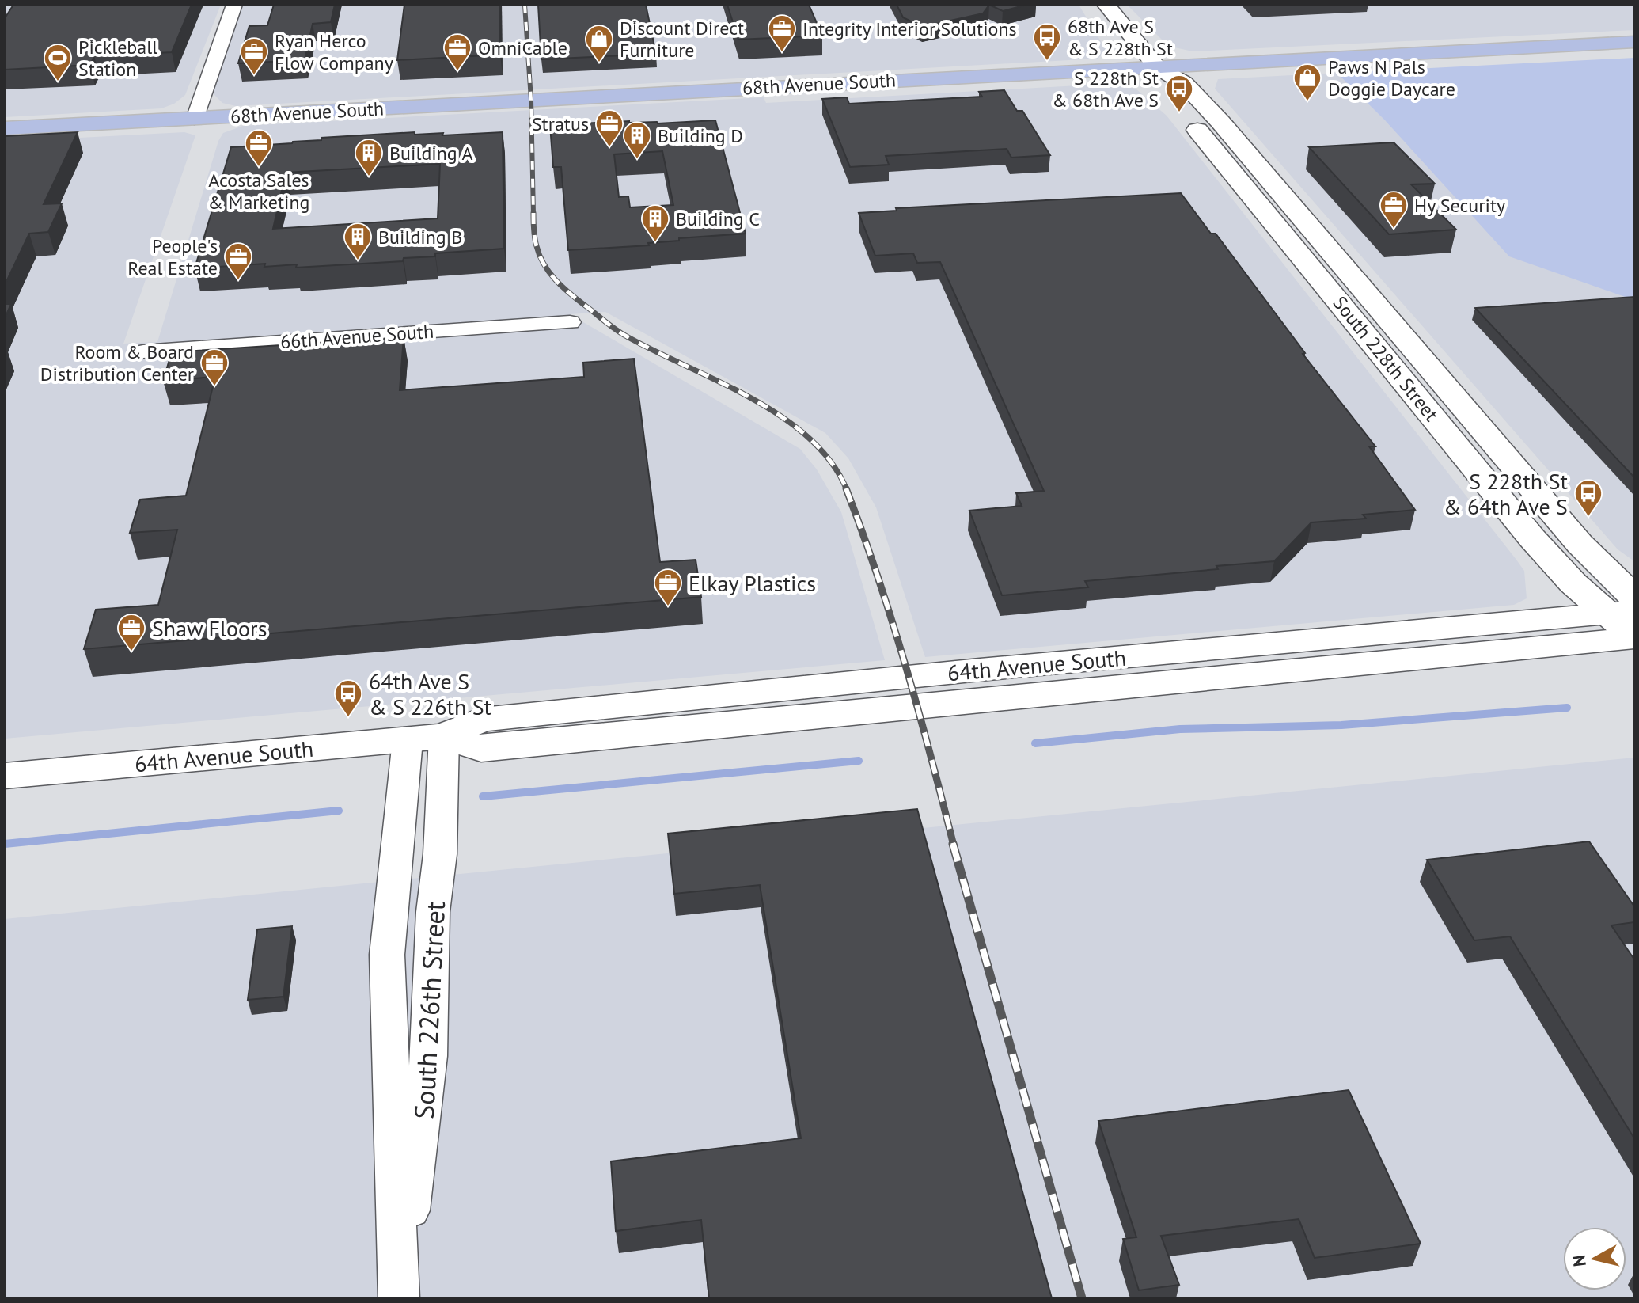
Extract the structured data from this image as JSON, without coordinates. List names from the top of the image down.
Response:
{
  "streets": {
    "main road": ["68th Avenue South", "South 228th Street", "64th Avenue South"],
    "street": ["66th Avenue South", "South 226th Street"]
  },
  "crossings": [
    ["68th Avenue South", "South 228th Street"],
    ["South 228th Street", "64th Avenue South"],
    ["64th Avenue South", "South 226th Street"]
  ],
  "places": {
    "office": [
      "Integrity Interior Solutions",
      "OmniCable",
      "Ryan Herco Flow Company",
      "Stratus",
      "Acosta Sales & Marketing",
      "Hy Security",
      "People's Real Estate",
      "Room & Board Distribution Center",
      "Elkay Plastics",
      "Shaw Floors"
    ],
    "bus stop": [
      "68th Ave S & S 228th St",
      "S 228th St & 68th Ave S",
      "S 228th St & 64th Ave S",
      "64th Ave S & S 226th St"
    ],
    "shop": ["Discount Direct Furniture", "Paws N Pals Doggie Daycare"],
    "sports": ["Pickleball Station"],
    "building": [
      "Building D",
      "Building A",
      "Building C",
      "Building B"
    ]
  },
  "north": "left"
}
